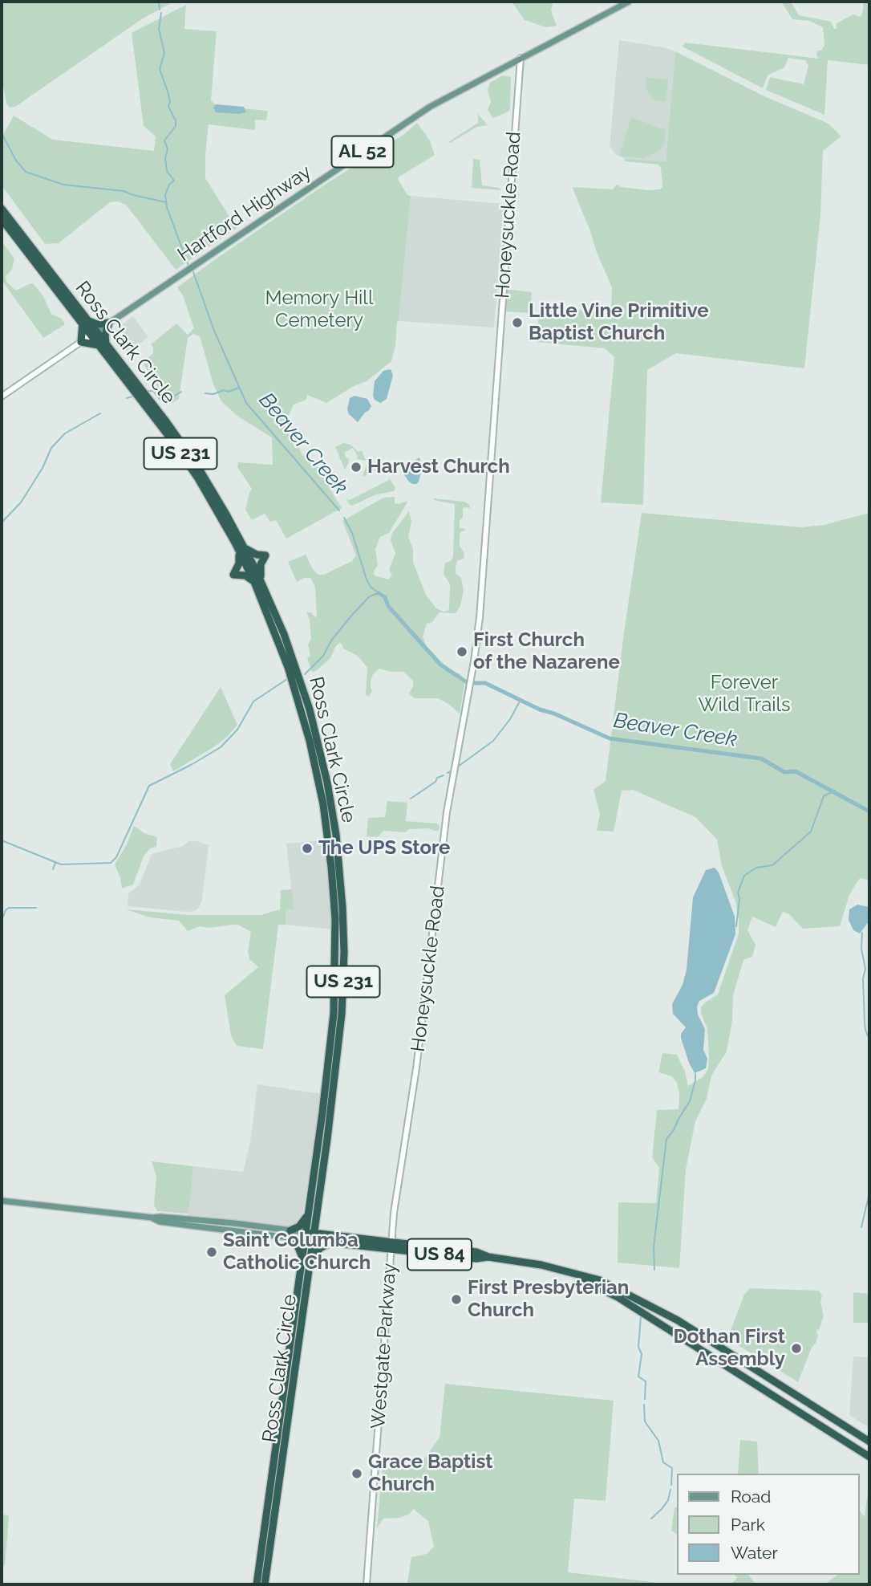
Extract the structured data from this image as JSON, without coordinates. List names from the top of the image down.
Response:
{
  "streets": {
    "highway": ["Ross Clark Circle", "US 231", "US 84"],
    "main road": [
      "AL 52",
      "Hartford Highway",
      "Honeysuckle Road",
      "Westgate Parkway"
    ]
  },
  "crossings": [
    ["Hartford Highway", "Honeysuckle Road"],
    ["Hartford Highway", "Ross Clark Circle"],
    ["Honeysuckle Road", "US 84"],
    ["Honeysuckle Road", "Westgate Parkway"],
    ["Ross Clark Circle", "US 84"],
    ["US 84", "Westgate Parkway"]
  ],
  "water": ["Beaver Creek"],
  "parks": ["Memory Hill Cemetery", "Forever Wild Trails"],
  "places": [
    "Little Vine Primitive Baptist Church",
    "Harvest Church",
    "First Church of the Nazarene",
    "The UPS Store",
    "Saint Columba Catholic Church",
    "First Presbyterian Church",
    "Dothan First Assembly",
    "Grace Baptist Church"
  ],
  "legend": ["Road", "Park", "Water"]
}
